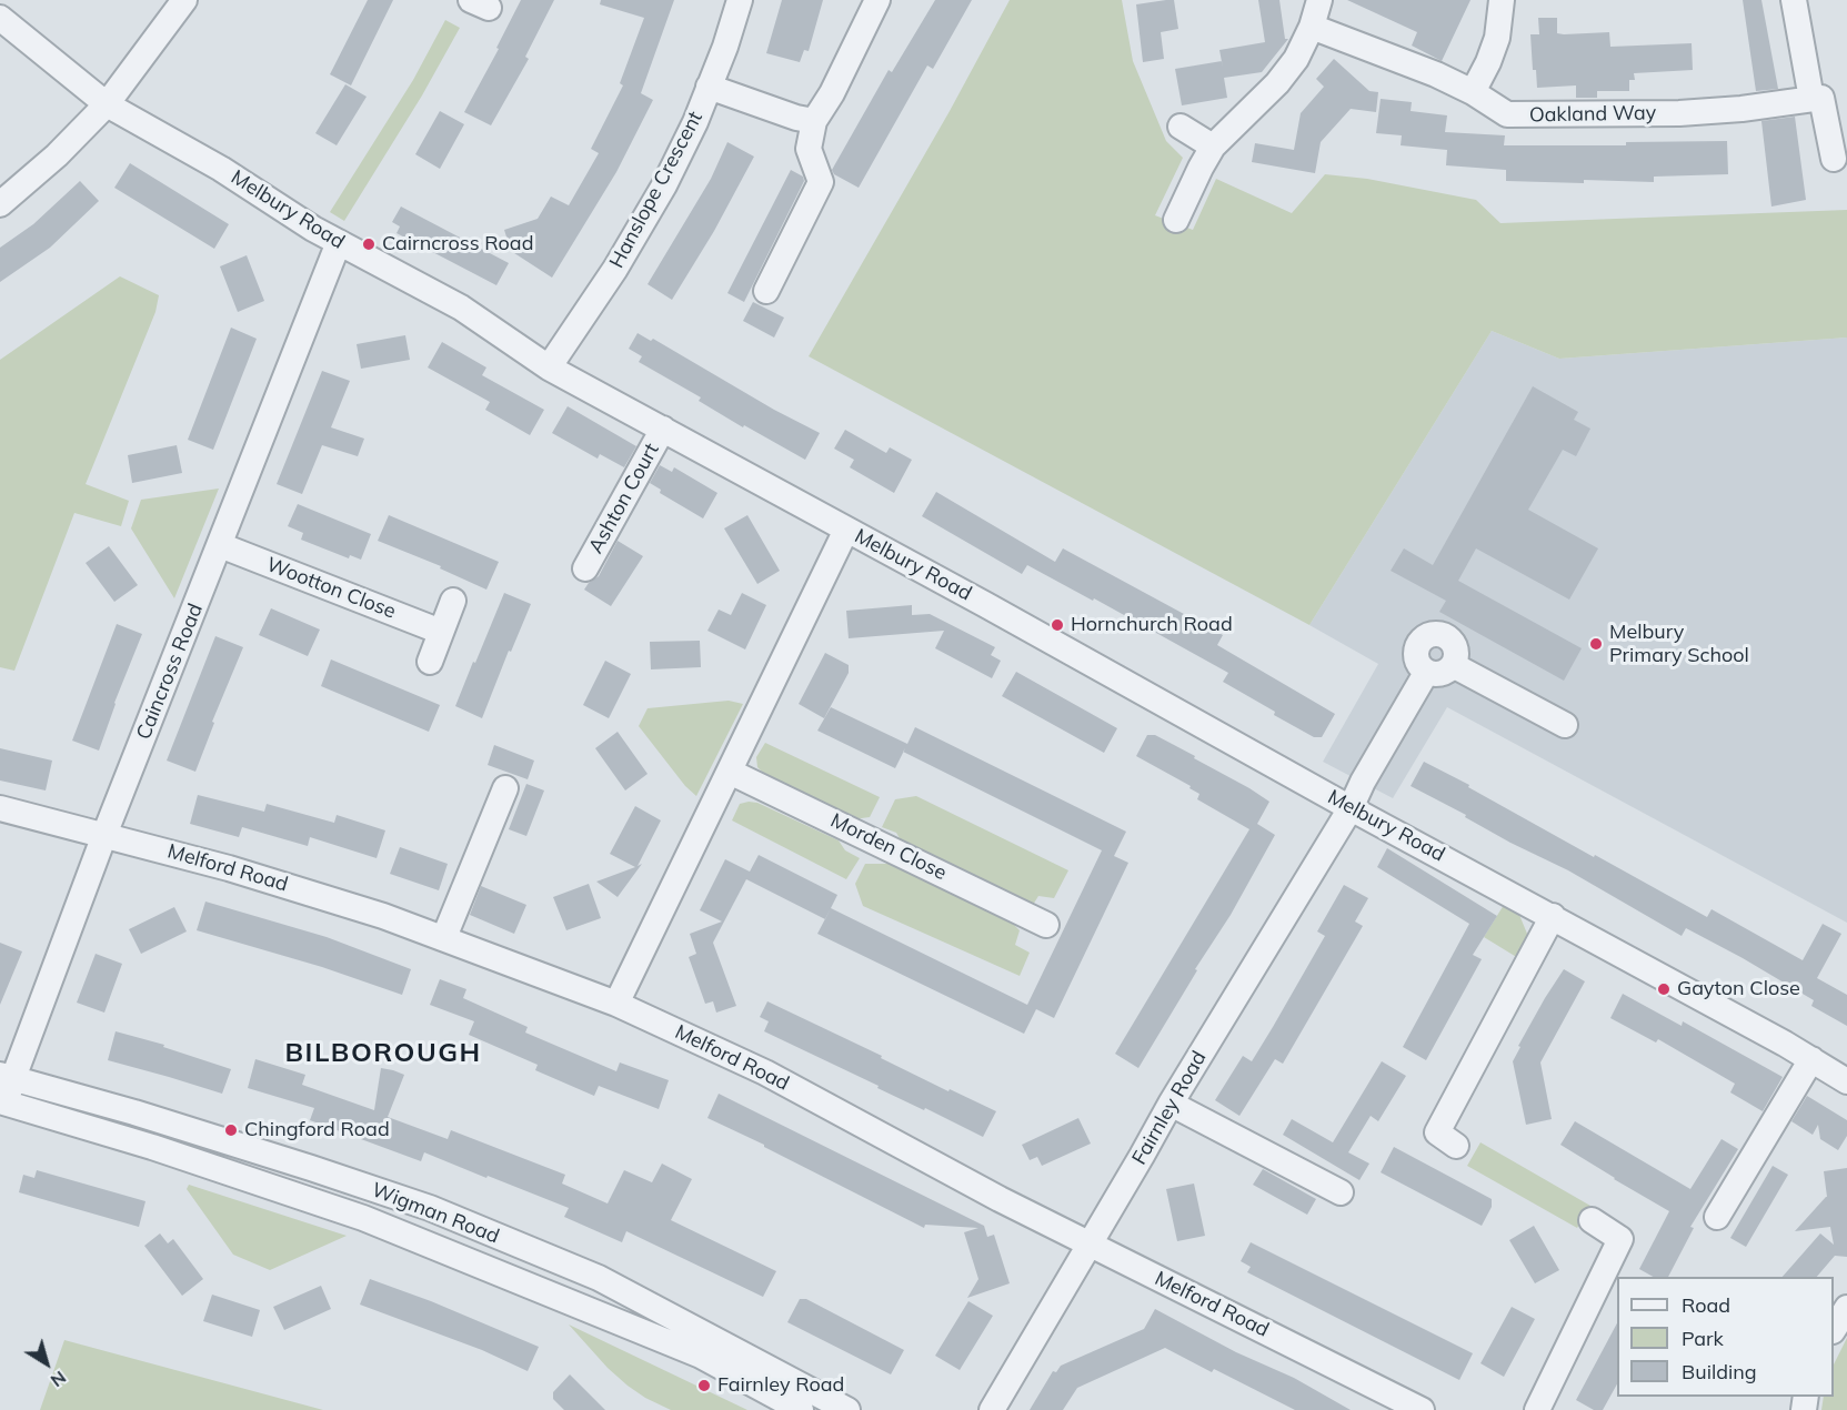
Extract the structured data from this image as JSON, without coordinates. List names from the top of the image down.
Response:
{
  "streets": {
    "street": [
      "Oakland Way",
      "Hanslope Crescent",
      "Melbury Road",
      "Ashton Court",
      "Wootton Close",
      "Caincross Road",
      "Morden Close",
      "Melford Road",
      "Fairnley Road",
      "Wigman Road"
    ]
  },
  "crossings": [
    ["Hanslope Crescent", "Melbury Road"],
    ["Melbury Road", "Ashton Court"],
    ["Melbury Road", "Caincross Road"],
    ["Melbury Road", "Fairnley Road"],
    ["Wootton Close", "Caincross Road"],
    ["Caincross Road", "Melford Road"],
    ["Caincross Road", "Wigman Road"],
    ["Melford Road", "Fairnley Road"]
  ],
  "districts": ["BILBOROUGH"],
  "places": [
    "Cairncross Road",
    "Hornchurch Road",
    "Melbury Primary School",
    "Gayton Close",
    "Chingford Road",
    "Fairnley Road"
  ],
  "legend": ["Road", "Park", "Building"],
  "north": "bottom right"
}
